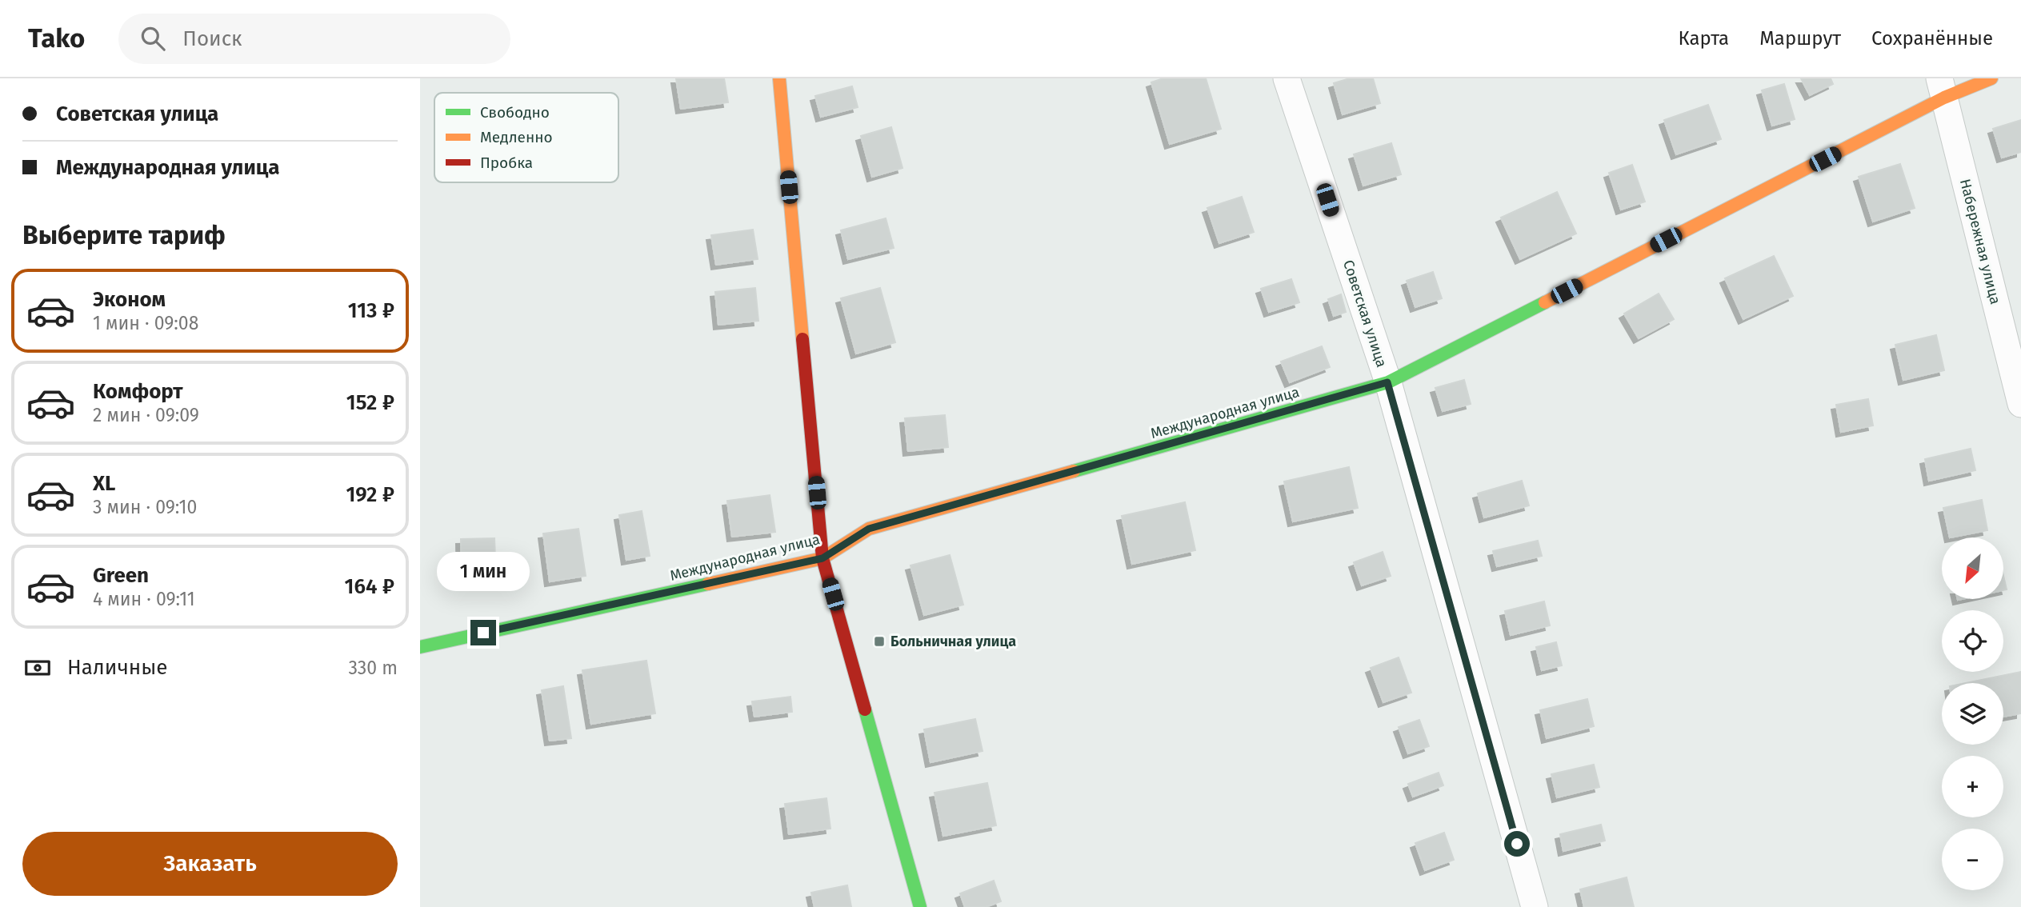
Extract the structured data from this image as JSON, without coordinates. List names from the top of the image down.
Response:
{
  "streets": {
    "street": ["Набережная улица", "Советская улица", "Международная улица"]
  },
  "crossings": [
    ["Набережная улица", "Международная улица"],
    ["Советская улица", "Международная улица"]
  ],
  "places": {
    "transit": ["Больничная улица"]
  },
  "legend": ["Свободно", "Медленно", "Пробка"],
  "north": "bottom left",
  "page": {
    "header": "Tako",
    "search": "Поиск",
    "nav": ["Карта", "Маршрут", "Сохранённые"],
    "banner": ["Советская улица", "Международная улица"],
    "heading": "Выберите тариф",
    "list": [
      {
        "name": "Эконом",
        "note": "1 мин · 09:08",
        "value": "113 ₽"
      },
      {
        "name": "Комфорт",
        "note": "2 мин · 09:09",
        "value": "152 ₽"
      },
      {
        "name": "XL",
        "note": "3 мин · 09:10",
        "value": "192 ₽"
      },
      {
        "name": "Green",
        "note": "4 мин · 09:11",
        "value": "164 ₽"
      }
    ],
    "map_buttons": ["+", "−"],
    "bubble": "1 мин",
    "pay": ["Наличные", "330 m"],
    "buttons": "Заказать"
  }
}
